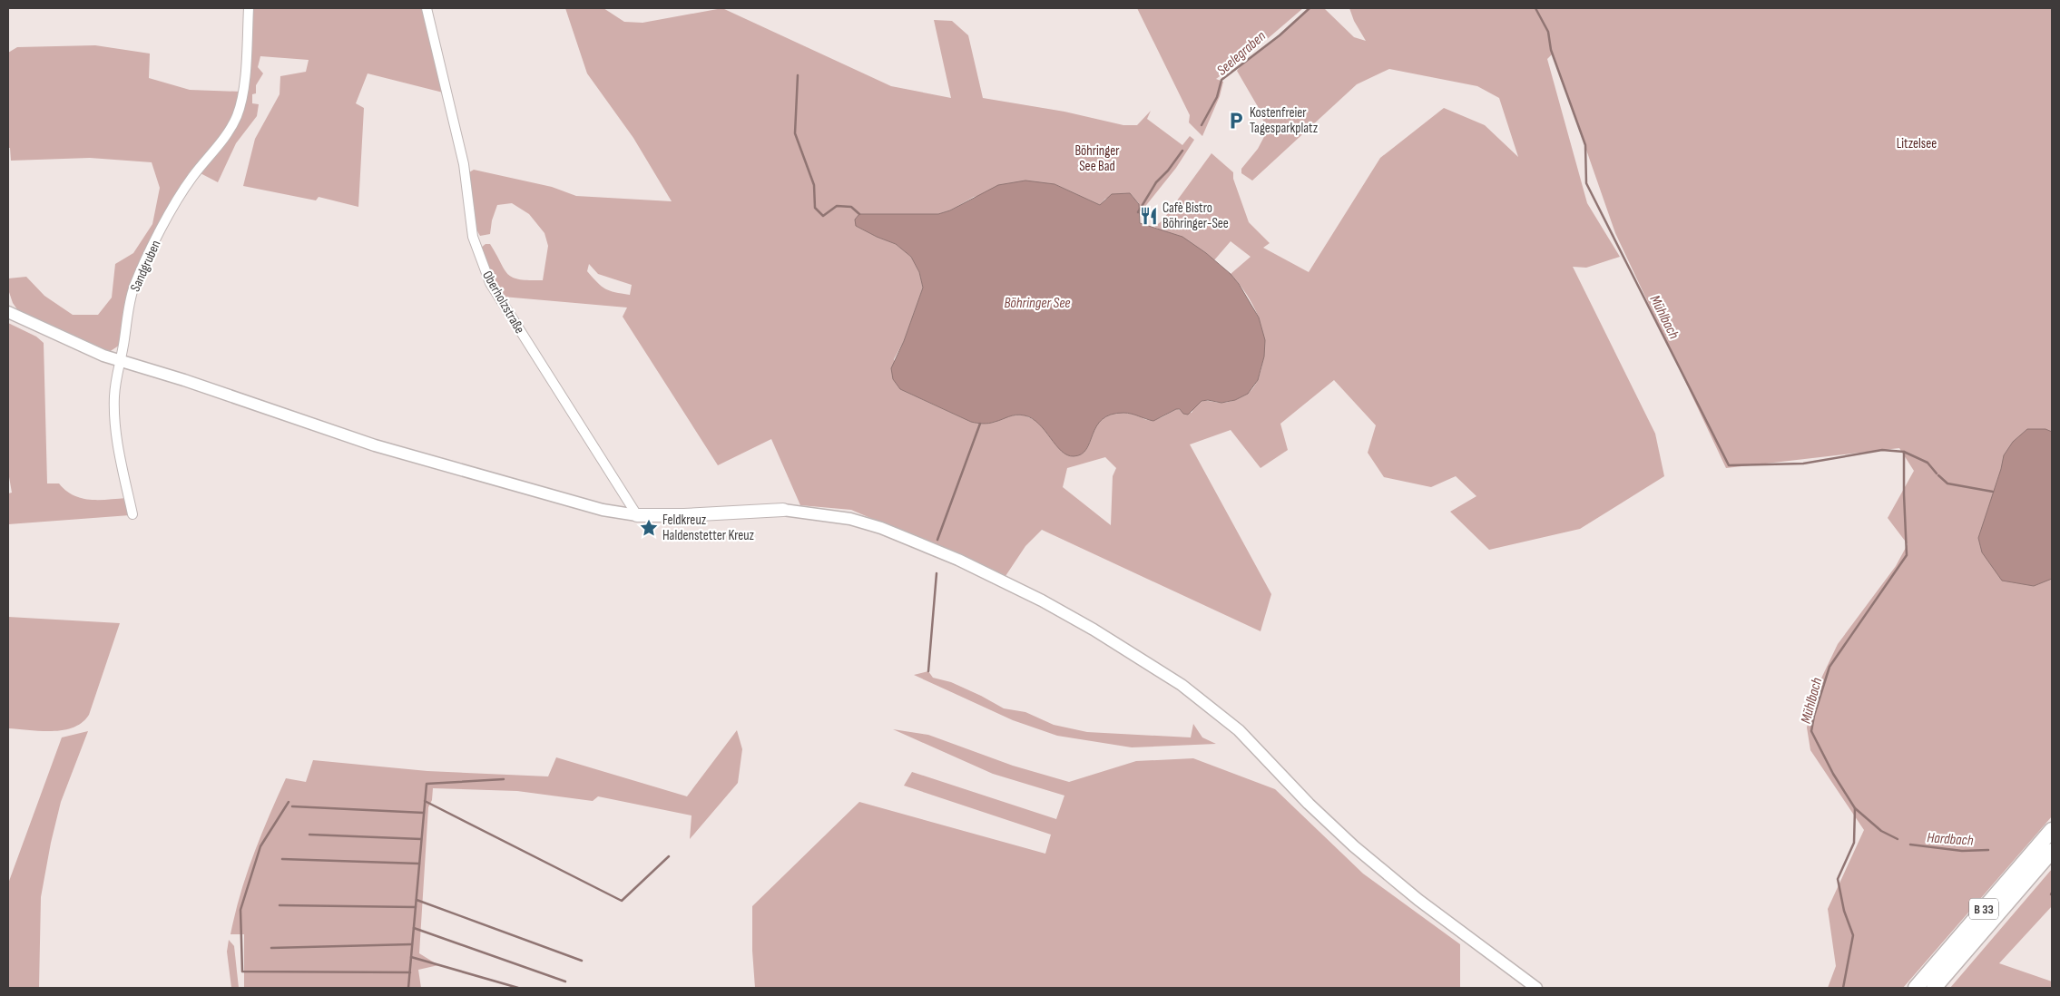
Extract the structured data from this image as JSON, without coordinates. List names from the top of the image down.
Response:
{
  "streets": {
    "highway": ["B 33"],
    "street": ["Sandgruben", "Oberholzstraße"]
  },
  "water": [
    "Seelegraben",
    "Böhringer See",
    "Mühlbach",
    "Hardbach"
  ],
  "parks": ["Litzelsee", "Böhringer See Bad"],
  "places": {
    "parking": ["Kostenfreier Tagesparkplatz"],
    "restaurant": ["Cafè Bistro Böhringer-See"],
    "place": ["Feldkreuz Haldenstetter Kreuz"]
  }
}
